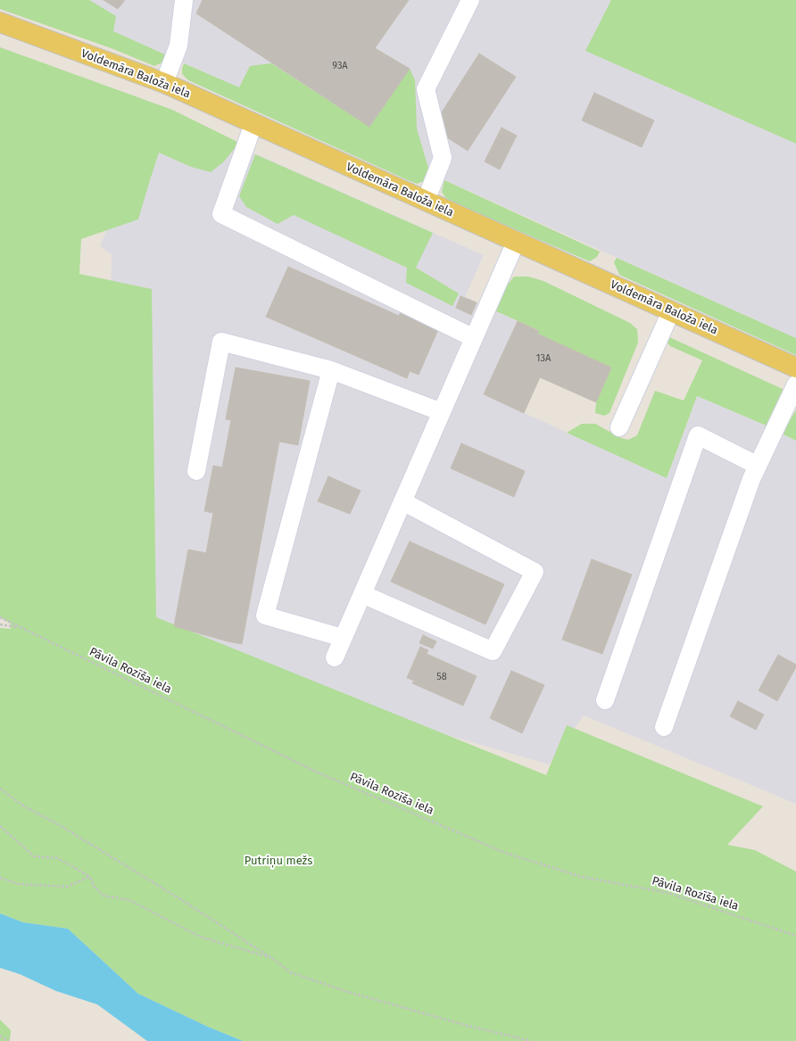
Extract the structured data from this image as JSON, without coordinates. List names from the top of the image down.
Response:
{
  "streets": {
    "main road": ["Voldemāra Baloža iela"],
    "path": ["Pāvila Rozīša iela"]
  },
  "parks": ["Putriņu mežs"],
  "house_numbers": ["93A", "13A", "58"]
}
